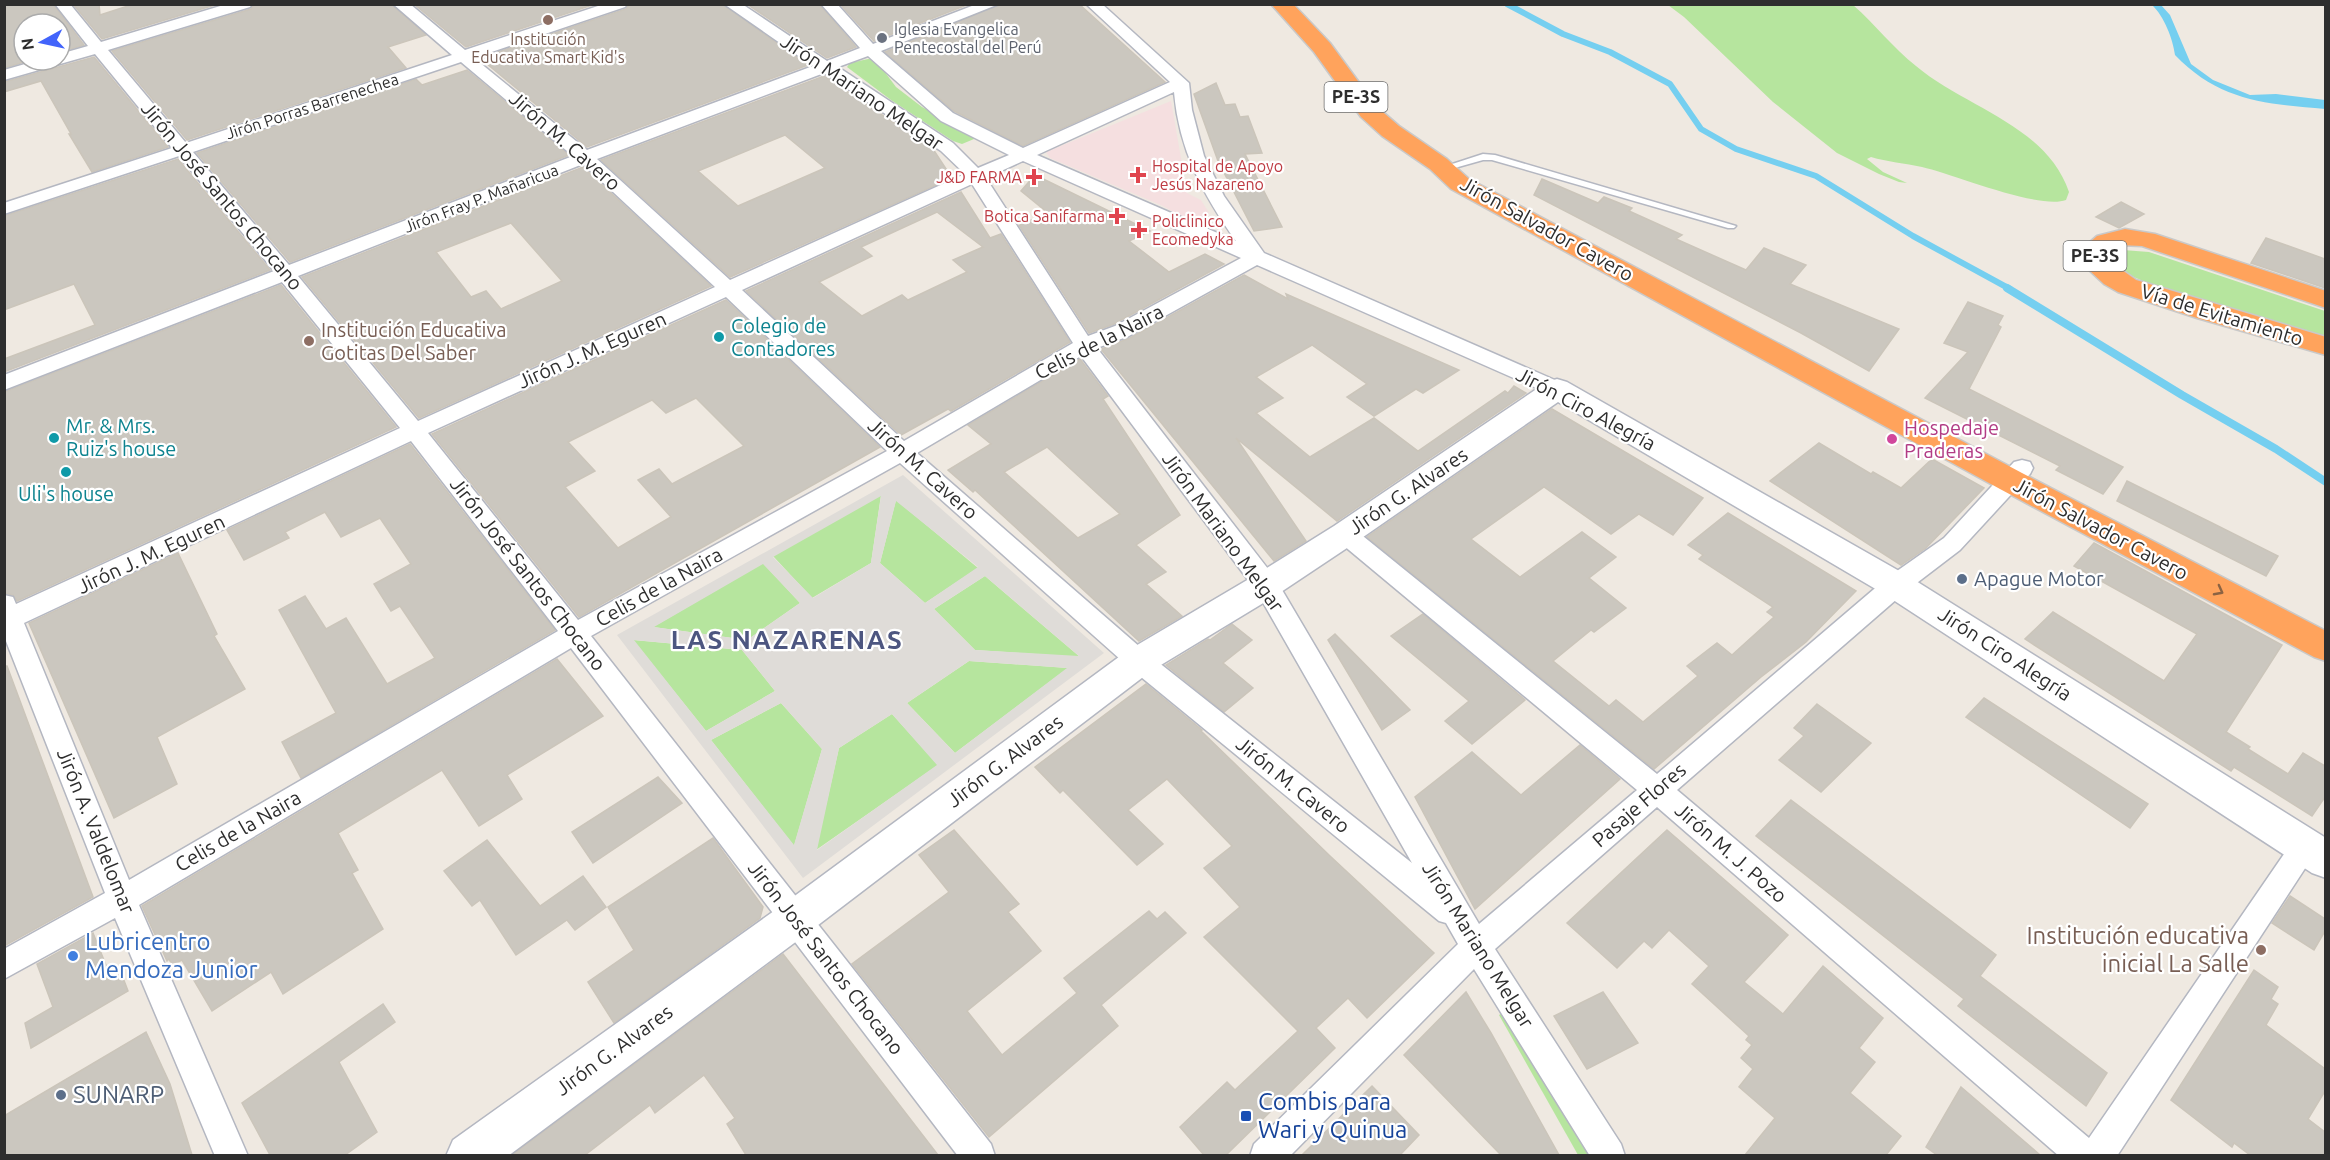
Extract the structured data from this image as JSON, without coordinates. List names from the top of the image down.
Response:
{
  "streets": {
    "highway": ["PE-3S", "Jirón Salvador Cavero", "Vía de Evitamiento"],
    "street": [
      "Jirón Mariano Melgar",
      "Jirón Porras Barrenechea",
      "Jirón M. Cavero",
      "Jirón José Santos Chocano",
      "Jirón Fray P. Mañaricua",
      "Celis de la Naira",
      "Jirón J. M. Eguren",
      "Jirón Ciro Alegría",
      "Jirón G. Alvares",
      "Pasaje Flores",
      "Jirón A. Valdelomar",
      "Jirón M. J. Pozo"
    ]
  },
  "crossings": [
    ["Jirón Mariano Melgar", "Jirón M. Cavero"],
    ["Jirón Mariano Melgar", "Jirón Fray P. Mañaricua"],
    ["Jirón Mariano Melgar", "Celis de la Naira"],
    ["Jirón Mariano Melgar", "Jirón J. M. Eguren"],
    ["Jirón Mariano Melgar", "Jirón G. Alvares"],
    ["Jirón Mariano Melgar", "Pasaje Flores"],
    ["PE-3S", "Jirón Salvador Cavero"],
    ["Jirón Porras Barrenechea", "Jirón M. Cavero"],
    ["Jirón Porras Barrenechea", "Jirón José Santos Chocano"],
    ["Jirón M. Cavero", "Jirón Fray P. Mañaricua"],
    ["Jirón M. Cavero", "Celis de la Naira"],
    ["Jirón M. Cavero", "Jirón J. M. Eguren"],
    ["Jirón M. Cavero", "Jirón G. Alvares"],
    ["Jirón José Santos Chocano", "Jirón Fray P. Mañaricua"],
    ["Jirón José Santos Chocano", "Celis de la Naira"],
    ["Jirón José Santos Chocano", "Jirón J. M. Eguren"],
    ["Jirón José Santos Chocano", "Jirón G. Alvares"],
    ["Jirón Fray P. Mañaricua", "Jirón Ciro Alegría"],
    ["Jirón Salvador Cavero", "Pasaje Flores"],
    ["Celis de la Naira", "Jirón Ciro Alegría"],
    ["Celis de la Naira", "Jirón A. Valdelomar"],
    ["Jirón J. M. Eguren", "Jirón Ciro Alegría"],
    ["Jirón J. M. Eguren", "Jirón A. Valdelomar"],
    ["Jirón Ciro Alegría", "Jirón G. Alvares"],
    ["Jirón Ciro Alegría", "Pasaje Flores"],
    ["Jirón G. Alvares", "Jirón M. J. Pozo"],
    ["Pasaje Flores", "Jirón M. J. Pozo"]
  ],
  "districts": ["LAS NAZARENAS"],
  "places": {
    "other": [
      "Institución Educativa Smart Kid's",
      "Iglesia Evangelica Pentecostal del Perú",
      "Colegio de Contadores",
      "Institución Educativa Gotitas Del Saber",
      "Mr. & Mrs. Ruiz's house",
      "Hospedaje Praderas",
      "Uli's house",
      "Apague Motor",
      "Institución educativa inicial La Salle",
      "Lubricentro Mendoza Junior",
      "SUNARP"
    ],
    "health": [
      "Hospital de Apoyo Jesús Nazareno",
      "J&D FARMA",
      "Botica Sanifarma",
      "Policlinico Ecomedyka"
    ],
    "transit": ["Combis para Wari y Quinua"]
  },
  "north": "left"
}
